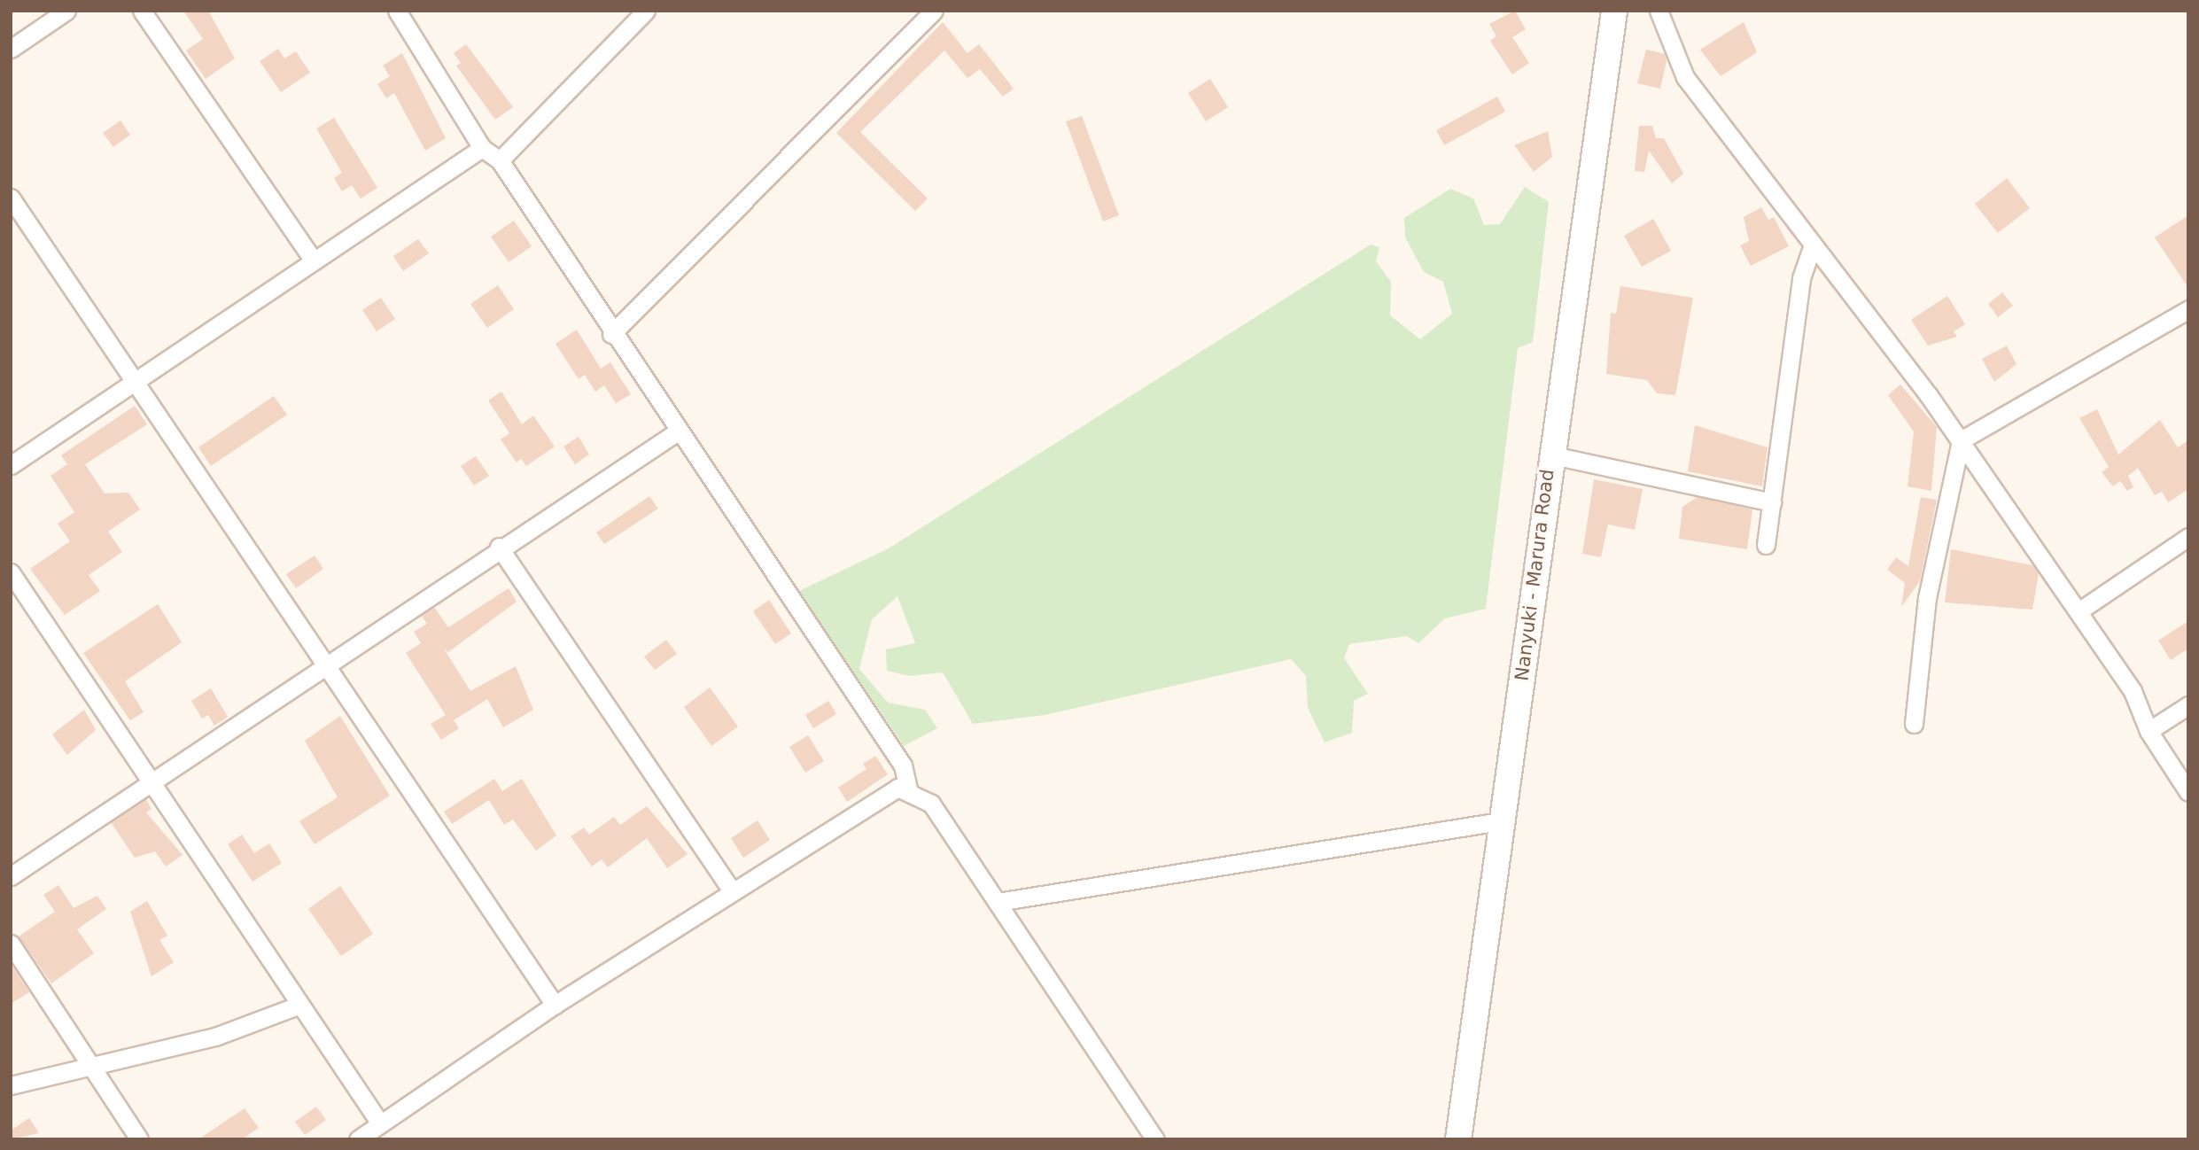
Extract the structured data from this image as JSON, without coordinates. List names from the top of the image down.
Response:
{
  "streets": {
    "street": ["Nanyuki - Marura Road"]
  }
}
